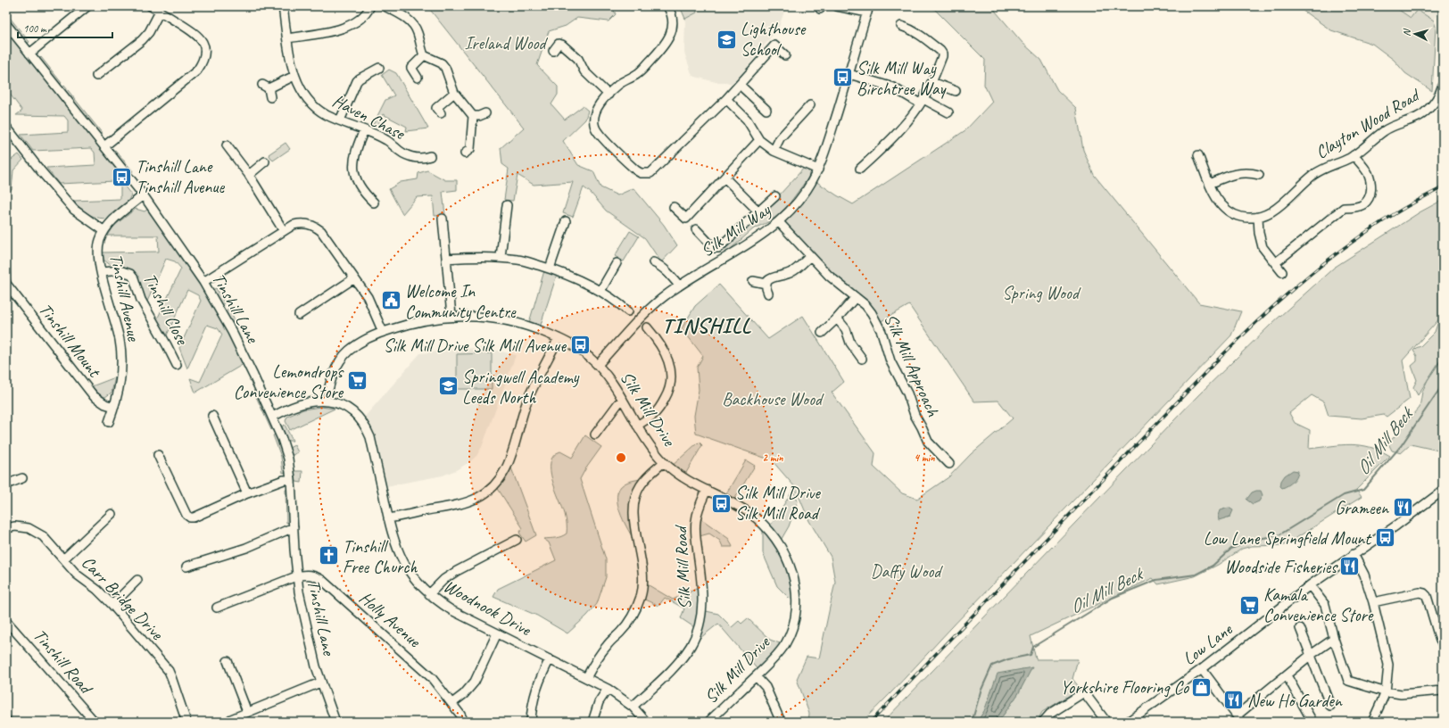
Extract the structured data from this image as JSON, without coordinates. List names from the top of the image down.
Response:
{
  "streets": {
    "street": [
      "Haven Chase",
      "Clayton Wood Road",
      "Silk Mill Way",
      "Tinshill Avenue",
      "Tinshill Lane",
      "Tinshill Close",
      "Tinshill Mount",
      "Silk Mill Approach",
      "Silk Mill Drive",
      "Silk Mill Road",
      "Carr Bridge Drive",
      "Woodnook Drive",
      "Holly Avenue",
      "Low Lane",
      "Tinshill Road"
    ]
  },
  "crossings": [
    ["Silk Mill Way", "Silk Mill Approach"],
    ["Silk Mill Way", "Silk Mill Drive"],
    ["Tinshill Avenue", "Tinshill Lane"],
    ["Tinshill Avenue", "Tinshill Close"],
    ["Tinshill Avenue", "Tinshill Mount"],
    ["Tinshill Lane", "Woodnook Drive"],
    ["Tinshill Lane", "Holly Avenue"],
    ["Silk Mill Drive", "Silk Mill Road"],
    ["Silk Mill Drive", "Woodnook Drive"],
    ["Silk Mill Road", "Woodnook Drive"]
  ],
  "districts": ["TINSHILL"],
  "water": ["Oil Mill Beck"],
  "parks": [
    "Ireland Wood",
    "Spring Wood",
    "Backhouse Wood",
    "Daffy Wood"
  ],
  "places": {
    "school or university": ["Lighthouse School", "Springwell Academy Leeds North"],
    "bus stop": [
      "Silk Mill Way Birchtree Way",
      "Tinshill Lane Tinshill Avenue",
      "Silk Mill Drive Silk Mill Avenue",
      "Silk Mill Drive Silk Mill Road",
      "Low Lane Springfield Mount"
    ],
    "public building": ["Welcome In Community Centre"],
    "supermarket": ["Lemondrops Convenience Store", "Kamala Convenience Store"],
    "restaurant": ["Grameen", "Woodside Fisheries", "New Ho Garden"],
    "church": ["Tinshill Free Church"],
    "shop": ["Yorkshire Flooring Co"]
  },
  "scale_bar": "100 m",
  "north": "left",
  "rings": ["2 min", "4 min"]
}
